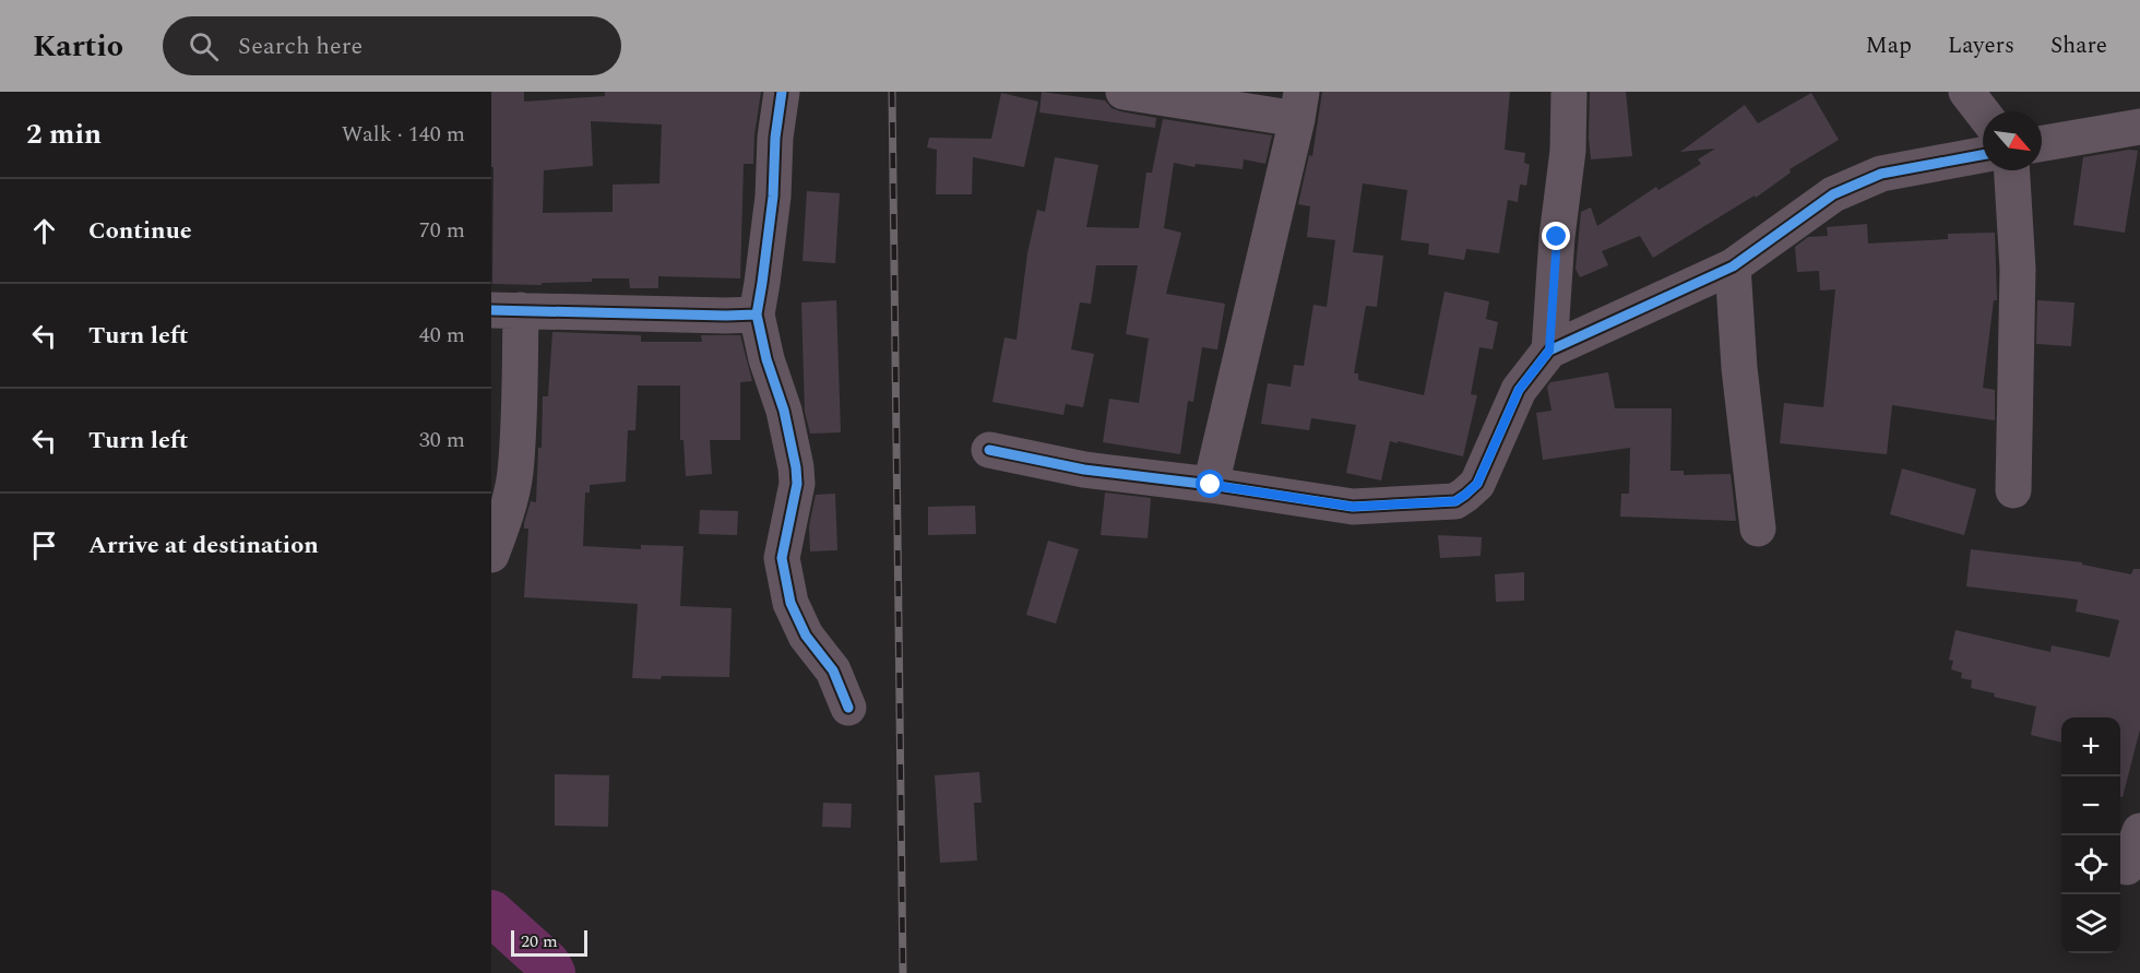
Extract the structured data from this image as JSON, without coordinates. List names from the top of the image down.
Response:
{
  "scale_bar": "20 m",
  "north": "bottom right",
  "page": {
    "header": "Kartio",
    "search": "Search here",
    "nav": ["Map", "Layers", "Share"],
    "heading": ["2 min", "Walk · 140 m"],
    "list": [
      ["Continue", "70 m"],
      ["Turn left", "40 m"],
      ["Turn left", "30 m"],
      "Arrive at destination"
    ],
    "map_buttons": ["+", "−"],
    "scale": "20 m"
  }
}
